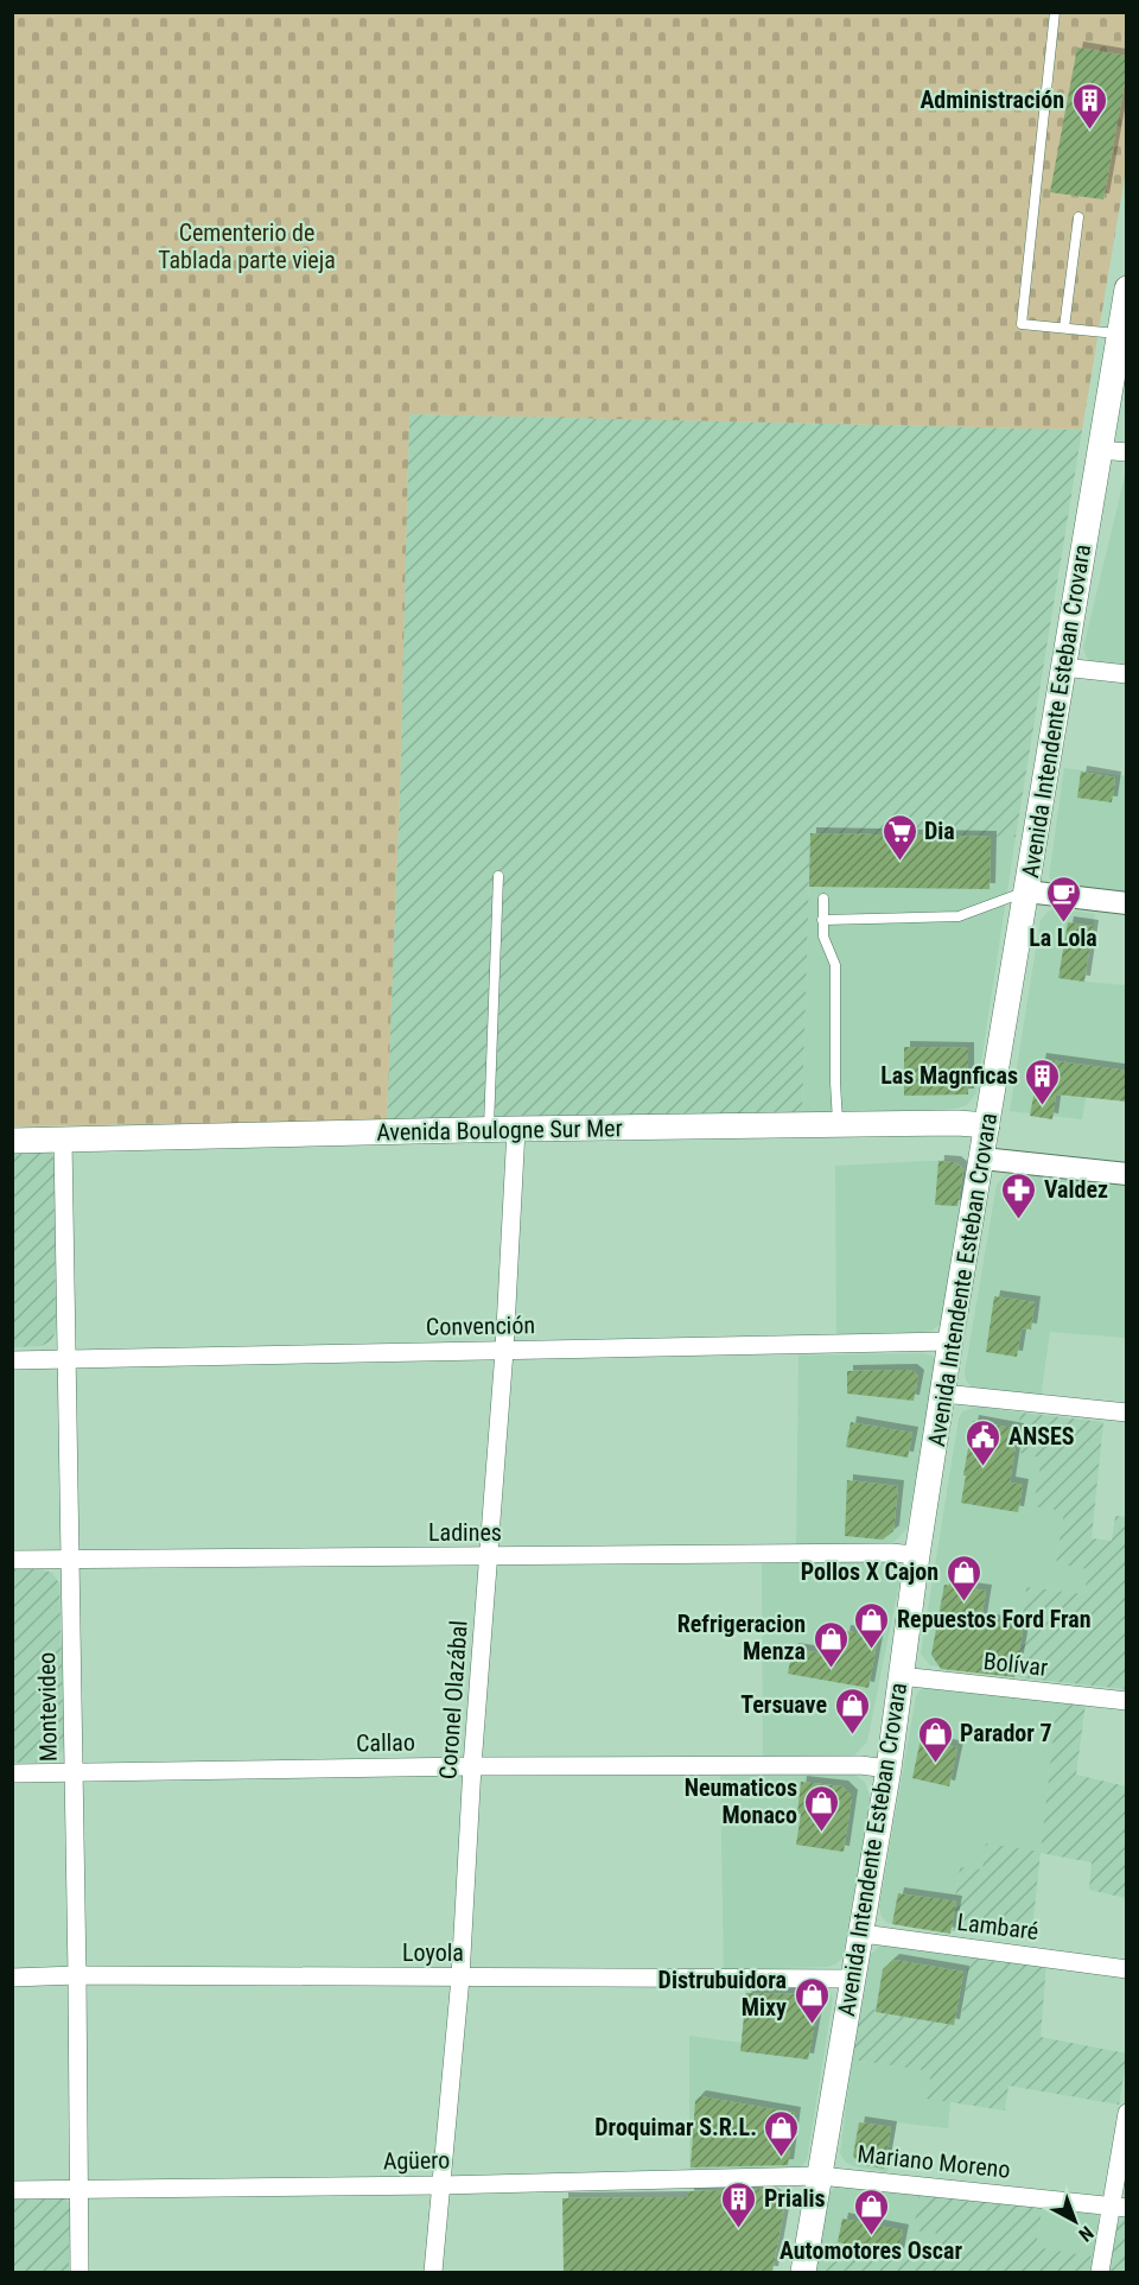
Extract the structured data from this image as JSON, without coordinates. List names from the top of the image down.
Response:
{
  "streets": {
    "main road": ["Avenida Intendente Esteban Crovara", "Avenida Boulogne Sur Mer"],
    "street": [
      "Convención",
      "Ladines",
      "Bolívar",
      "Coronel Olazábal",
      "Montevideo",
      "Callao",
      "Lambaré",
      "Loyola",
      "Agüero",
      "Mariano Moreno"
    ]
  },
  "crossings": [
    ["Avenida Intendente Esteban Crovara", "Avenida Boulogne Sur Mer"],
    ["Avenida Intendente Esteban Crovara", "Convención"],
    ["Avenida Intendente Esteban Crovara", "Ladines"],
    ["Avenida Intendente Esteban Crovara", "Bolívar"],
    ["Avenida Intendente Esteban Crovara", "Callao"],
    ["Avenida Intendente Esteban Crovara", "Lambaré"],
    ["Avenida Intendente Esteban Crovara", "Loyola"],
    ["Avenida Intendente Esteban Crovara", "Agüero"],
    ["Avenida Intendente Esteban Crovara", "Mariano Moreno"],
    ["Avenida Boulogne Sur Mer", "Coronel Olazábal"],
    ["Avenida Boulogne Sur Mer", "Montevideo"],
    ["Convención", "Coronel Olazábal"],
    ["Convención", "Montevideo"],
    ["Ladines", "Coronel Olazábal"],
    ["Ladines", "Montevideo"],
    ["Coronel Olazábal", "Callao"],
    ["Coronel Olazábal", "Loyola"],
    ["Coronel Olazábal", "Agüero"],
    ["Montevideo", "Callao"],
    ["Montevideo", "Loyola"],
    ["Montevideo", "Agüero"],
    ["Agüero", "Mariano Moreno"]
  ],
  "parks": ["Cementerio de Tablada parte vieja"],
  "places": {
    "building": ["Administración", "Las Magnficas", "Prialis"],
    "supermarket": ["Dia"],
    "cafe": ["La Lola"],
    "pharmacy": ["Valdez"],
    "public building": ["ANSES"],
    "shop": [
      "Pollos X Cajon",
      "Repuestos Ford Fran",
      "Refrigeracion Menza",
      "Tersuave",
      "Parador 7",
      "Neumaticos Monaco",
      "Distrubuidora Mixy",
      "Droquimar S.R.L.",
      "Automotores Oscar"
    ]
  },
  "north": "bottom right"
}
